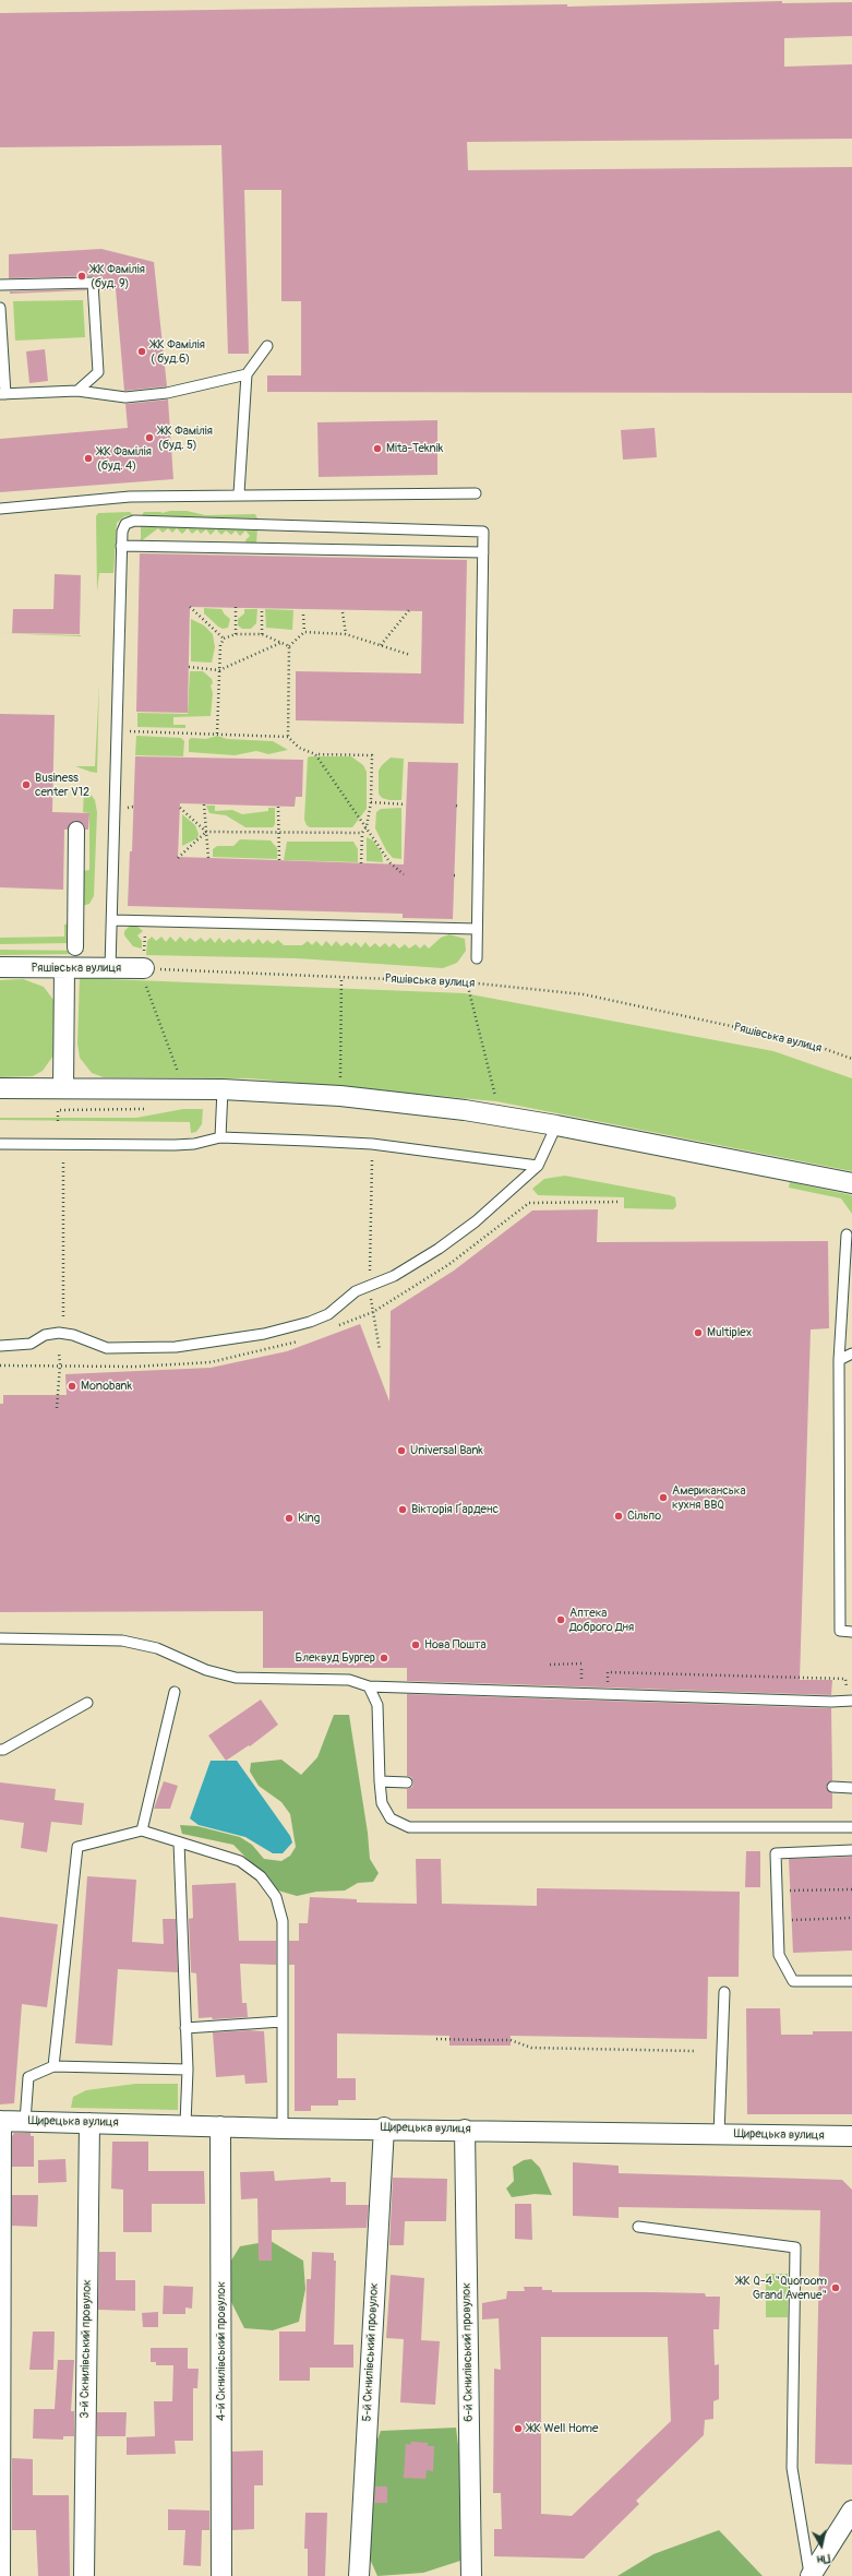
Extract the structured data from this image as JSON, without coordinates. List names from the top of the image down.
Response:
{
  "streets": {
    "street": [
      "Ряшівська вулиця",
      "Щирецька вулиця",
      "3-й Скнилівський провулок",
      "4-й Скнилівський провулок",
      "5-й Скнилівський провулок",
      "6-й Скнилівський провулок"
    ]
  },
  "crossings": [
    ["Щирецька вулиця", "3-й Скнилівський провулок"],
    ["Щирецька вулиця", "4-й Скнилівський провулок"],
    ["Щирецька вулиця", "5-й Скнилівський провулок"],
    ["Щирецька вулиця", "6-й Скнилівський провулок"]
  ],
  "places": [
    "ЖК Фамілія (буд. 9)",
    "ЖК Фамілія ( буд.6)",
    "ЖК Фамілія (буд. 5)",
    "Mita-Teknik",
    "ЖК Фамілія (буд. 4)",
    "Business center V12",
    "Multiplex",
    "Monobank",
    "Universal Bank",
    "Американська кухня BBQ",
    "Вікторія Ґарденс",
    "Сільпо",
    "King",
    "Аптека Доброго Дня",
    "Нова Пошта",
    "Блеквуд Бургер",
    "ЖК Q-4 \"Quoroom Grand Avenue\"",
    "ЖК Well Home"
  ],
  "north": "bottom"
}
